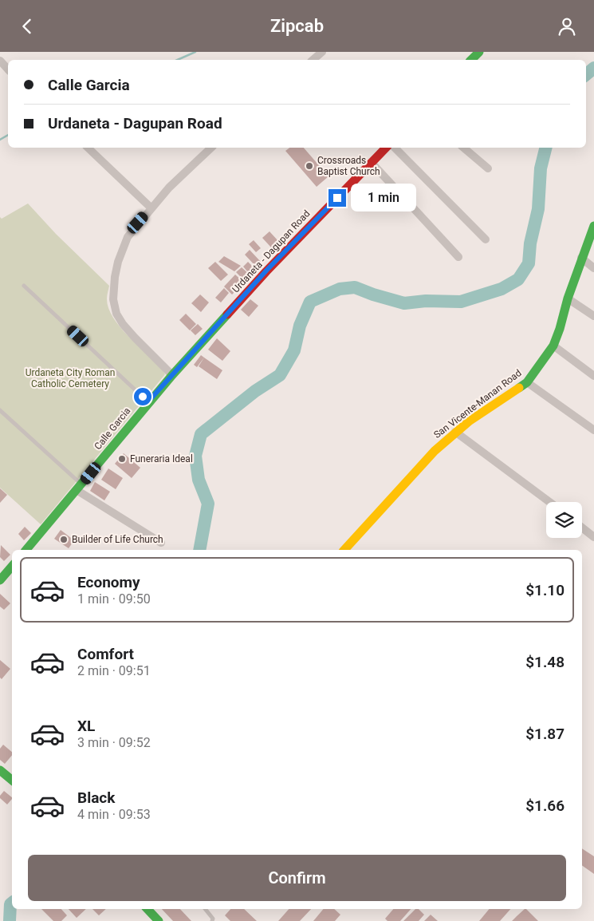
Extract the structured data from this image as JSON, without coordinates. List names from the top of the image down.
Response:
{
  "streets": {
    "main road": ["Urdaneta - Dagupan Road", "San Vicente-Manan Road", "Calle Garcia"]
  },
  "crossings": [
    ["Urdaneta - Dagupan Road", "Calle Garcia"]
  ],
  "parks": ["Urdaneta City Roman Catholic Cemetery"],
  "places": ["Crossroads Baptist Church", "Funeraria Ideal", "Builder of Life Church"],
  "page": {
    "header": "Zipcab",
    "banner": ["Calle Garcia", "Urdaneta - Dagupan Road"],
    "bubble": "1 min",
    "list": [
      {
        "name": "Economy",
        "note": "1 min · 09:50",
        "value": "$1.10"
      },
      {
        "name": "Comfort",
        "note": "2 min · 09:51",
        "value": "$1.48"
      },
      {
        "name": "XL",
        "note": "3 min · 09:52",
        "value": "$1.87"
      },
      {
        "name": "Black",
        "note": "4 min · 09:53",
        "value": "$1.66"
      }
    ],
    "buttons": "Confirm"
  }
}
